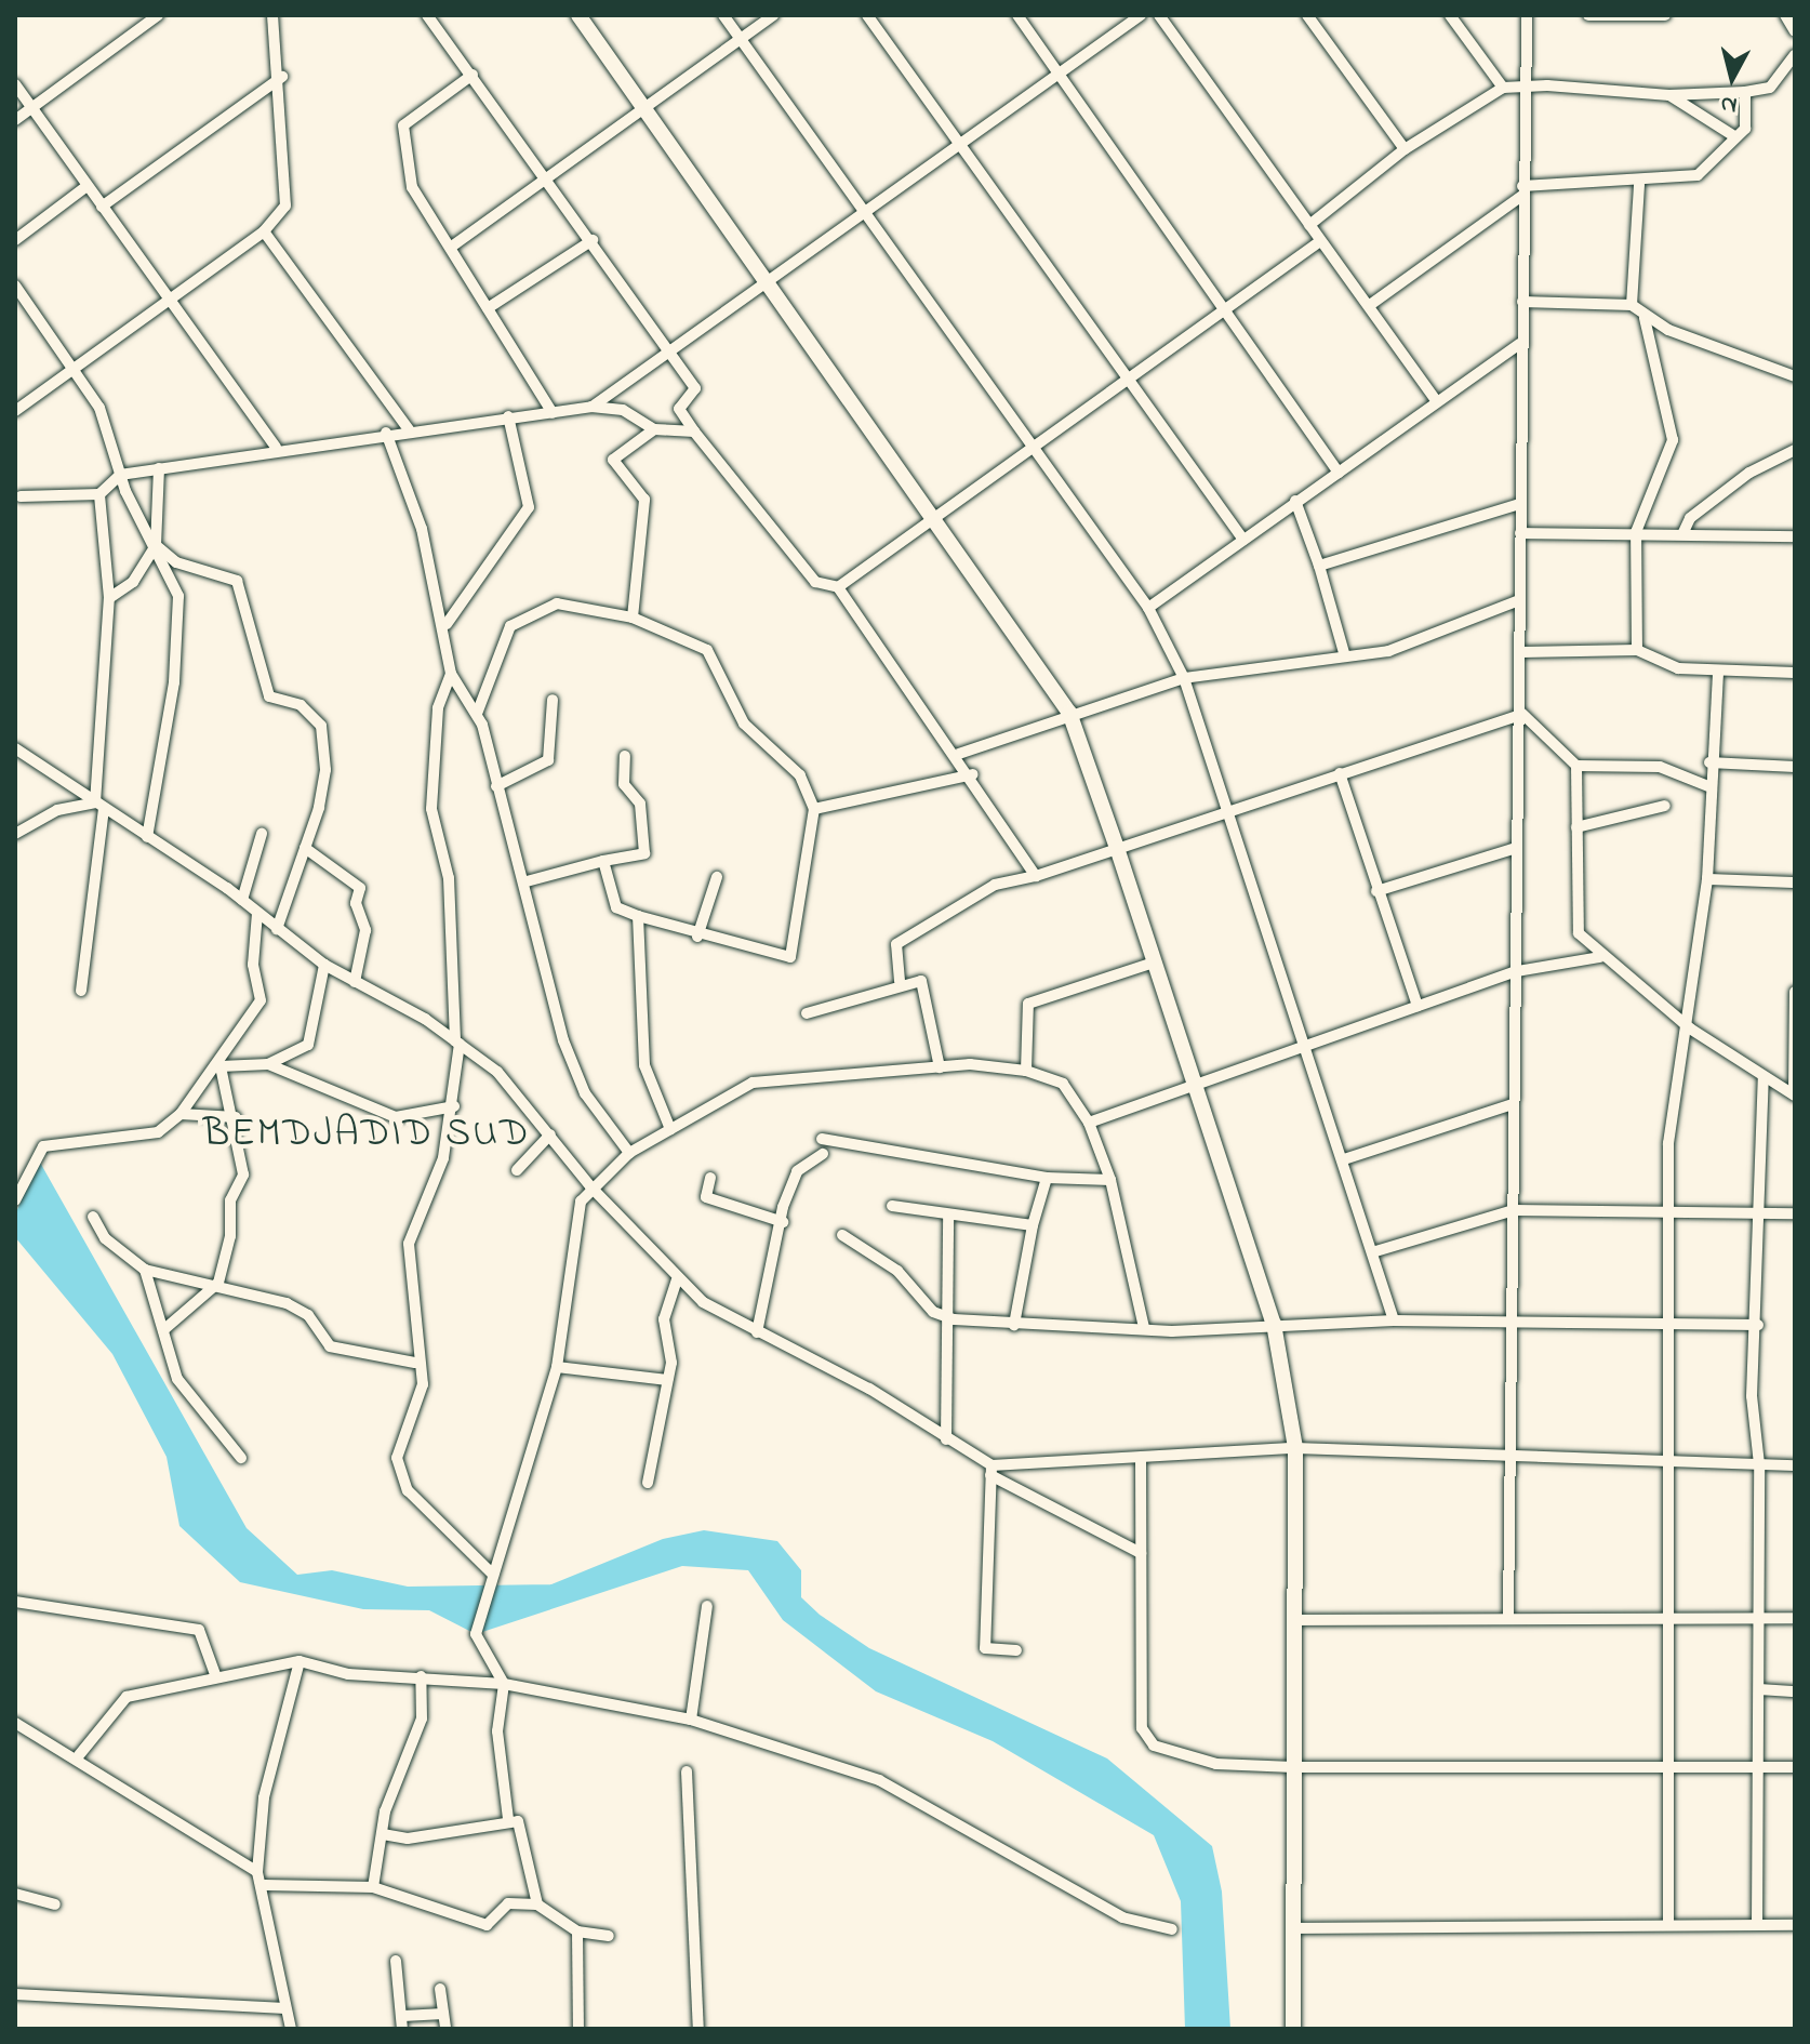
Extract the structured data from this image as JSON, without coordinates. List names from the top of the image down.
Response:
{
  "districts": ["BEMDJADID SUD"],
  "north": "bottom"
}
